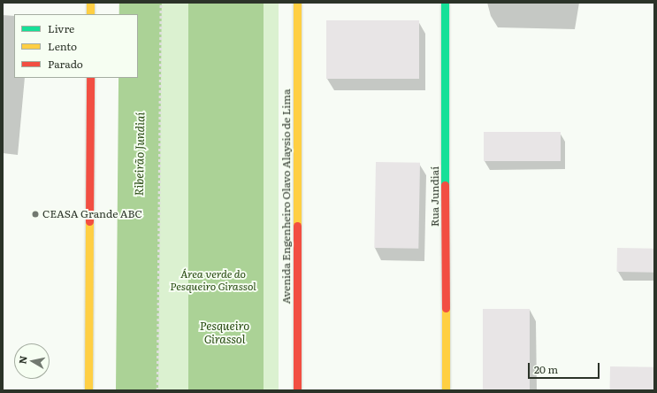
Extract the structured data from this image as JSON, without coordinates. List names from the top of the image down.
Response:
{
  "streets": {
    "main road": ["Avenida Engenheiro Olavo Alaysio de Lima", "Rua Jundiaí"]
  },
  "water": ["Ribeirão Jundiaí", "Pesqueiro Girassol"],
  "parks": ["Área verde do Pesqueiro Girassol"],
  "places": ["CEASA Grande ABC"],
  "legend": ["Livre", "Lento", "Parado"],
  "scale_bar": "20 m",
  "north": "left"
}
